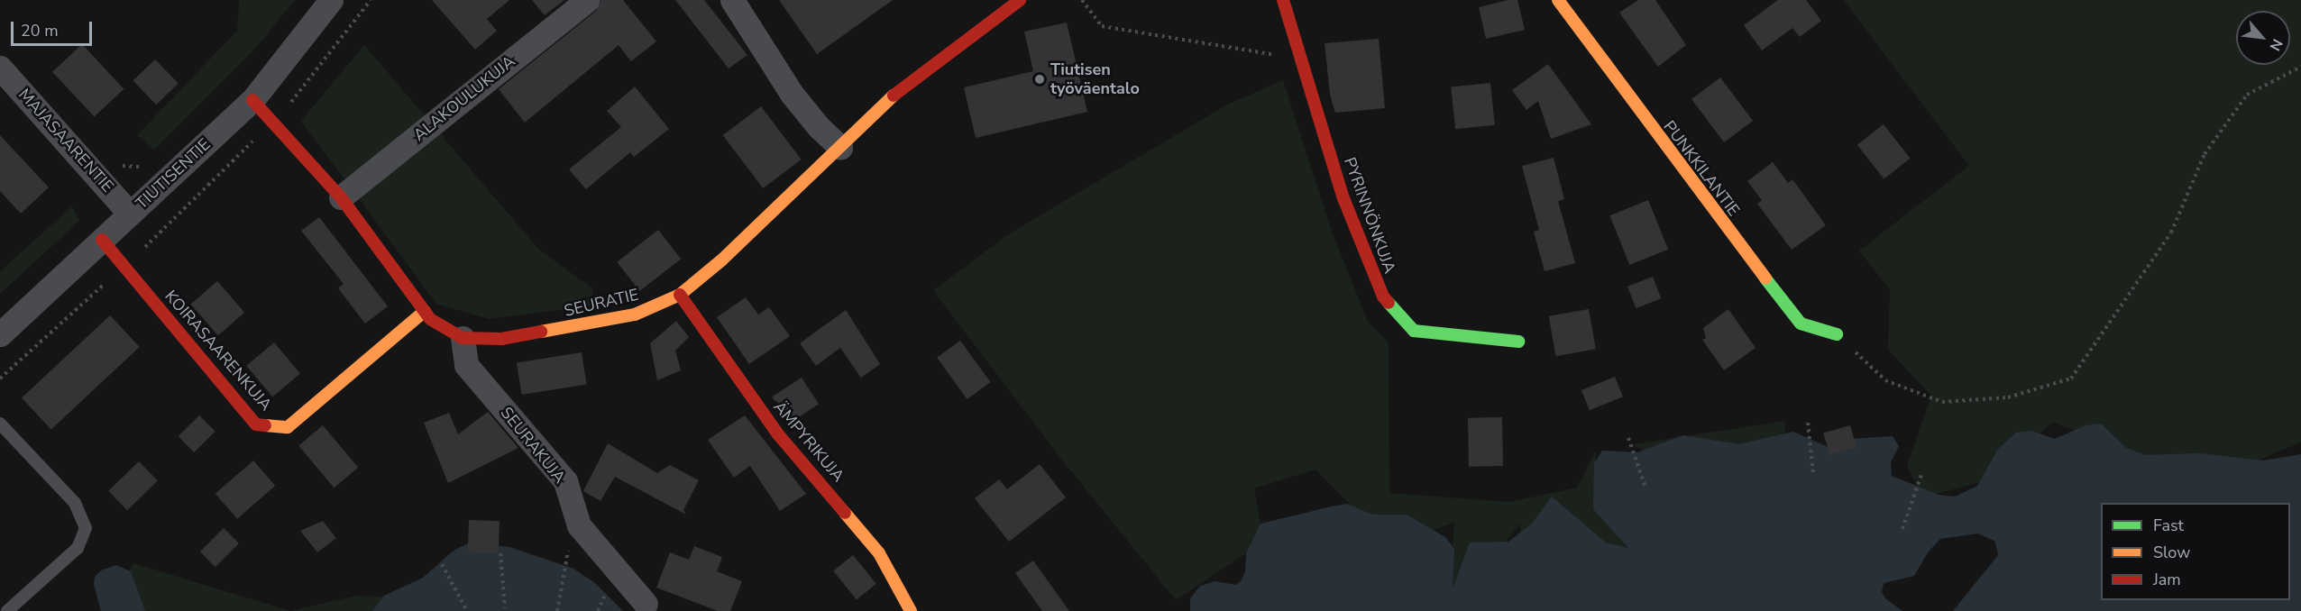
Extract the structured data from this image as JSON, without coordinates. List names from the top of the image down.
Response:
{
  "streets": {
    "street": [
      "ALAKOULUKUJA",
      "MAJASAARENTIE",
      "PUNKKILANTIE",
      "TIUTISENTIE",
      "PYRINNÖNKUJA",
      "SEURATIE",
      "KOIRASAARENKUJA",
      "ÄMPYRIKUJA",
      "SEURAKUJA"
    ]
  },
  "crossings": [
    ["ALAKOULUKUJA", "SEURATIE"],
    ["MAJASAARENTIE", "TIUTISENTIE"],
    ["TIUTISENTIE", "SEURATIE"],
    ["TIUTISENTIE", "KOIRASAARENKUJA"],
    ["SEURATIE", "KOIRASAARENKUJA"],
    ["SEURATIE", "ÄMPYRIKUJA"],
    ["SEURATIE", "SEURAKUJA"]
  ],
  "places": ["Tiutisen työväentalo"],
  "legend": ["Fast", "Slow", "Jam"],
  "scale_bar": "20 m",
  "north": "bottom right"
}
